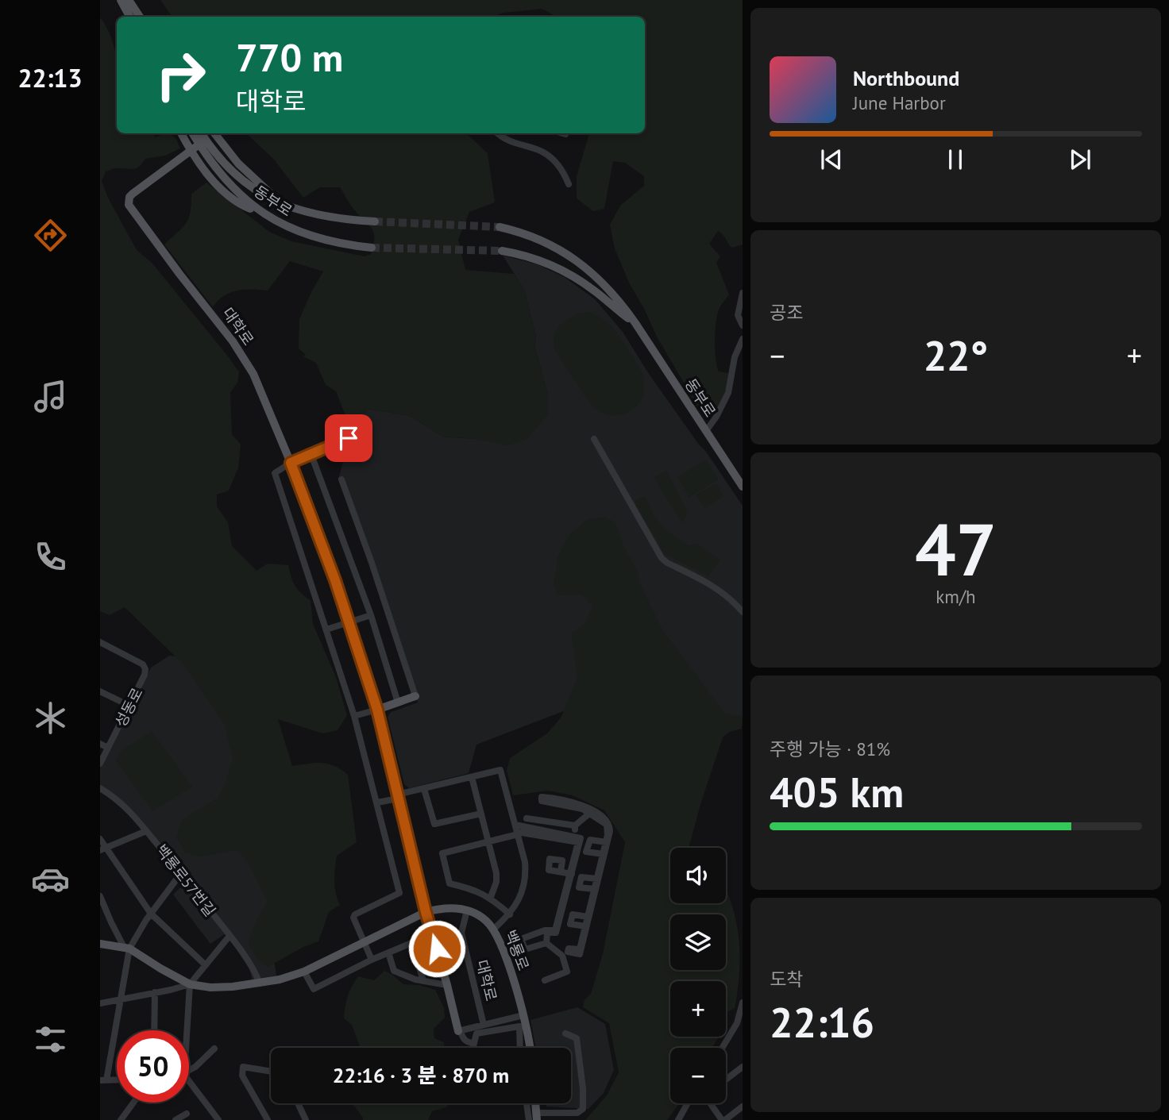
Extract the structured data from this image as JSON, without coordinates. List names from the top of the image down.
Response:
{
  "streets": {
    "main road": ["동부로", "대학로", "백룡로"],
    "street": ["성동로", "백룡로57번길"]
  },
  "crossings": [
    ["대학로", "백룡로"],
    ["백룡로57번길", "백룡로"]
  ],
  "page": {
    "tabs": "22:13",
    "turn": ["770 m", "대학로"],
    "song": ["Northbound", "June Harbor"],
    "tile": [
      "공조",
      ["47", "km/h"],
      ["주행 가능 · 81%", "405 km"],
      ["도착", "22:16"]
    ],
    "heat": ["−", "22°", "+"],
    "map_buttons": ["+", "−"],
    "limit": "50",
    "trip": "22:16 · 3 분 · 870 m"
  }
}
